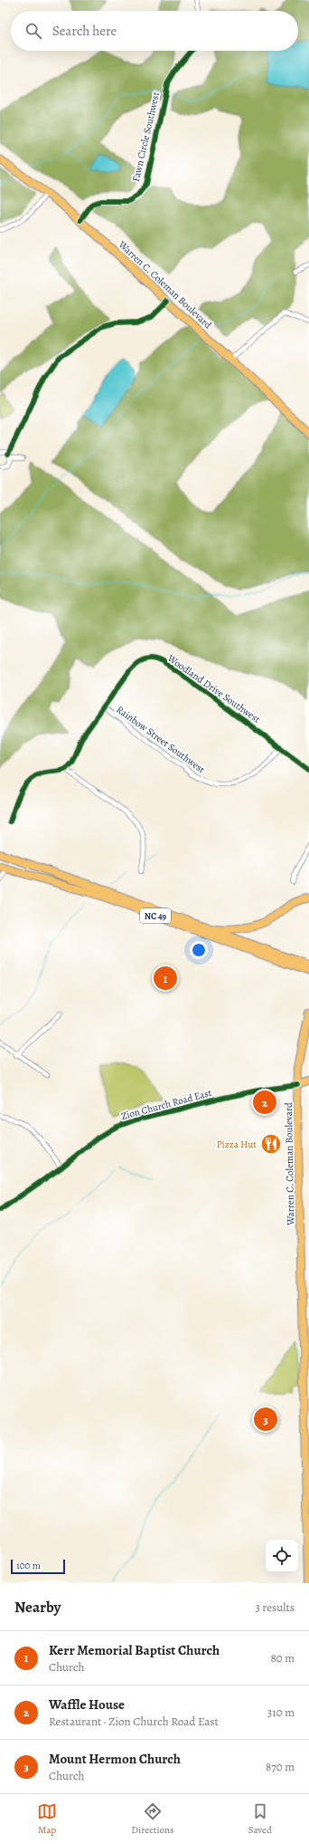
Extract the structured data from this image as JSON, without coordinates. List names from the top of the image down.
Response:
{
  "streets": {
    "highway": ["Warren C. Coleman Boulevard", "NC 49"],
    "street": [
      "Fawn Circle Southwest",
      "Woodland Drive Southwest",
      "Rainbow Street Southwest",
      "Zion Church Road East"
    ]
  },
  "crossings": [
    ["Fawn Circle Southwest", "Warren C. Coleman Boulevard"],
    ["Warren C. Coleman Boulevard", "Zion Church Road East"],
    ["Woodland Drive Southwest", "Rainbow Street Southwest"]
  ],
  "places": {
    "restaurant": ["Pizza Hut"]
  },
  "scale_bar": "100 m",
  "page": {
    "search": "Search here",
    "pins": ["1", "2", "3"],
    "scale": "100 m",
    "heading": ["Nearby", "3 results"],
    "list": [
      {
        "mark": "1",
        "name": "Kerr Memorial Baptist Church",
        "note": "Church",
        "value": "80 m"
      },
      {
        "mark": "2",
        "name": "Waffle House",
        "note": "Restaurant · Zion Church Road East",
        "value": "310 m"
      },
      {
        "mark": "3",
        "name": "Mount Hermon Church",
        "note": "Church",
        "value": "870 m"
      }
    ],
    "nav": ["Map", "Directions", "Saved"]
  }
}
